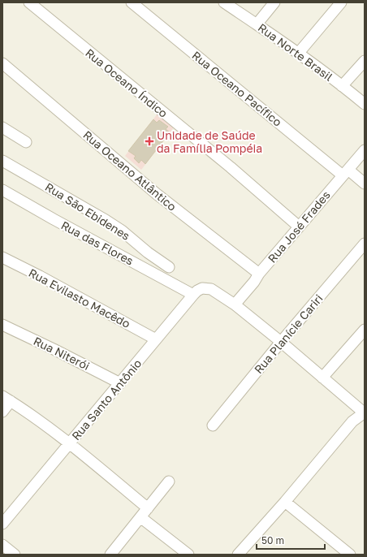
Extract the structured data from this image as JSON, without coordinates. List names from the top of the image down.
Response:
{
  "streets": {
    "street": [
      "Rua Norte Brasil",
      "Rua Oceano Índico",
      "Rua Oceano Pacífico",
      "Rua Oceano Atlântico",
      "Rua São Ebidenes",
      "Rua José Frades",
      "Rua das Flores",
      "Rua Evilasto Macêdo",
      "Rua Planície Cariri",
      "Rua Niterói",
      "Rua Santo Antônio"
    ]
  },
  "crossings": [
    ["Rua Oceano Índico", "Rua José Frades"],
    ["Rua Oceano Pacífico", "Rua José Frades"],
    ["Rua Oceano Atlântico", "Rua José Frades"],
    ["Rua José Frades", "Rua Santo Antônio"],
    ["Rua das Flores", "Rua Santo Antônio"],
    ["Rua Evilasto Macêdo", "Rua Santo Antônio"],
    ["Rua Niterói", "Rua Santo Antônio"]
  ],
  "places": {
    "health": ["Unidade de Saúde da Família Pompéia"]
  },
  "scale_bar": "50 m"
}
